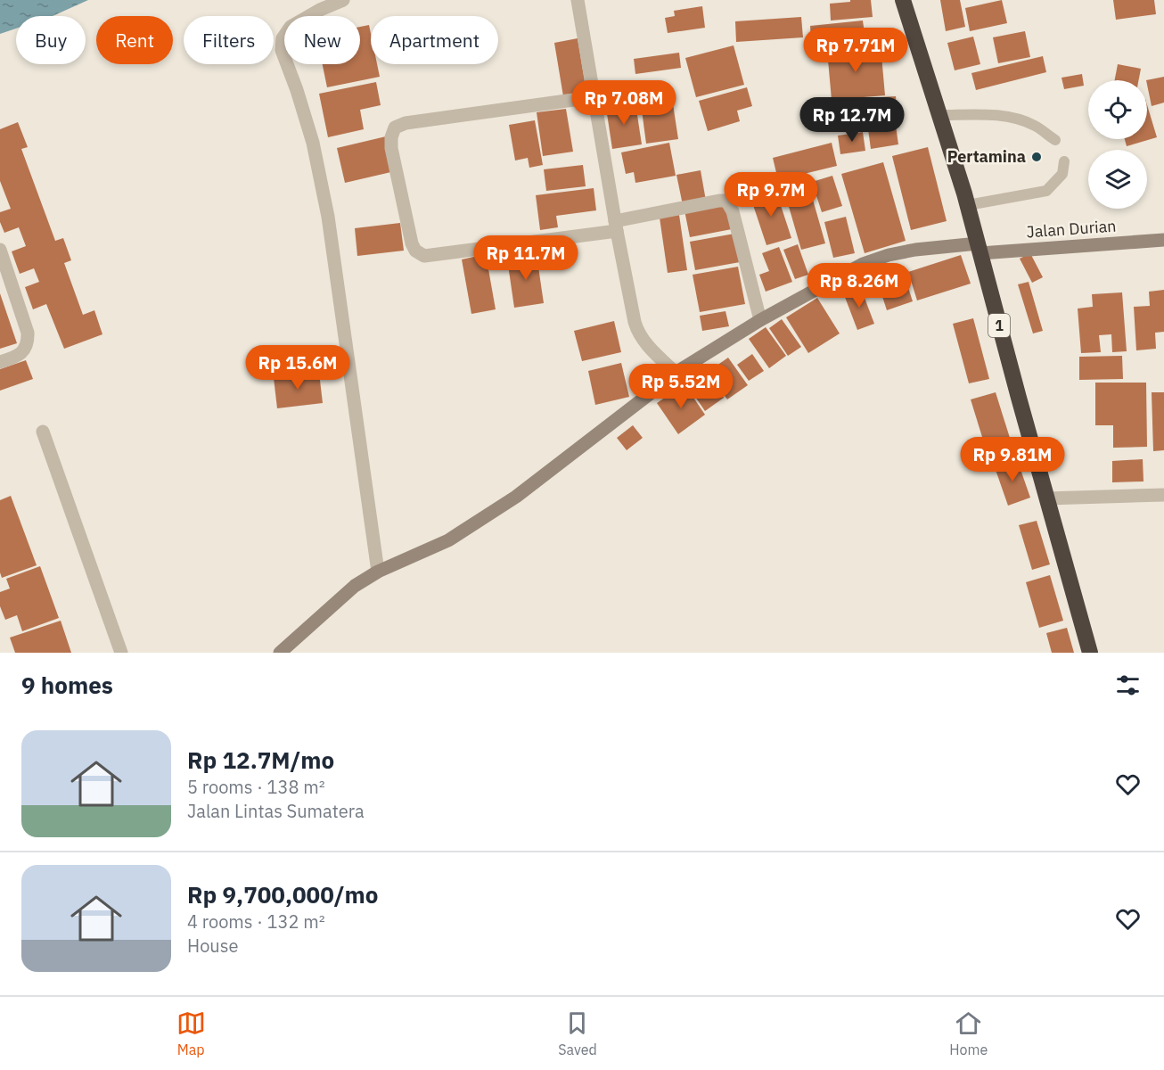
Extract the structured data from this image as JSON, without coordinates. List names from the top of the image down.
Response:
{
  "streets": {
    "highway": ["1"],
    "street": ["Jalan Durian"]
  },
  "crossings": [
    ["Jalan Durian", "1"]
  ],
  "places": ["Pertamina"],
  "page": {
    "chip": [
      "Buy",
      "Rent",
      "Filters",
      "New",
      "Apartment"
    ],
    "price": [
      "Rp 7.71M",
      "Rp 7.08M",
      "Rp 12.7M",
      "Rp 9.7M",
      "Rp 11.7M",
      "Rp 8.26M",
      "Rp 15.6M",
      "Rp 5.52M",
      "Rp 9.81M"
    ],
    "heading": "9 homes",
    "list": [
      {
        "name": "Rp 12.7M/mo",
        "note": "5 rooms · 138 m² · Jalan Lintas Sumatera"
      },
      {
        "name": "Rp 9,700,000/mo",
        "note": "4 rooms · 132 m² · House"
      }
    ],
    "tabs": ["Map", "Saved", "Home"]
  }
}
